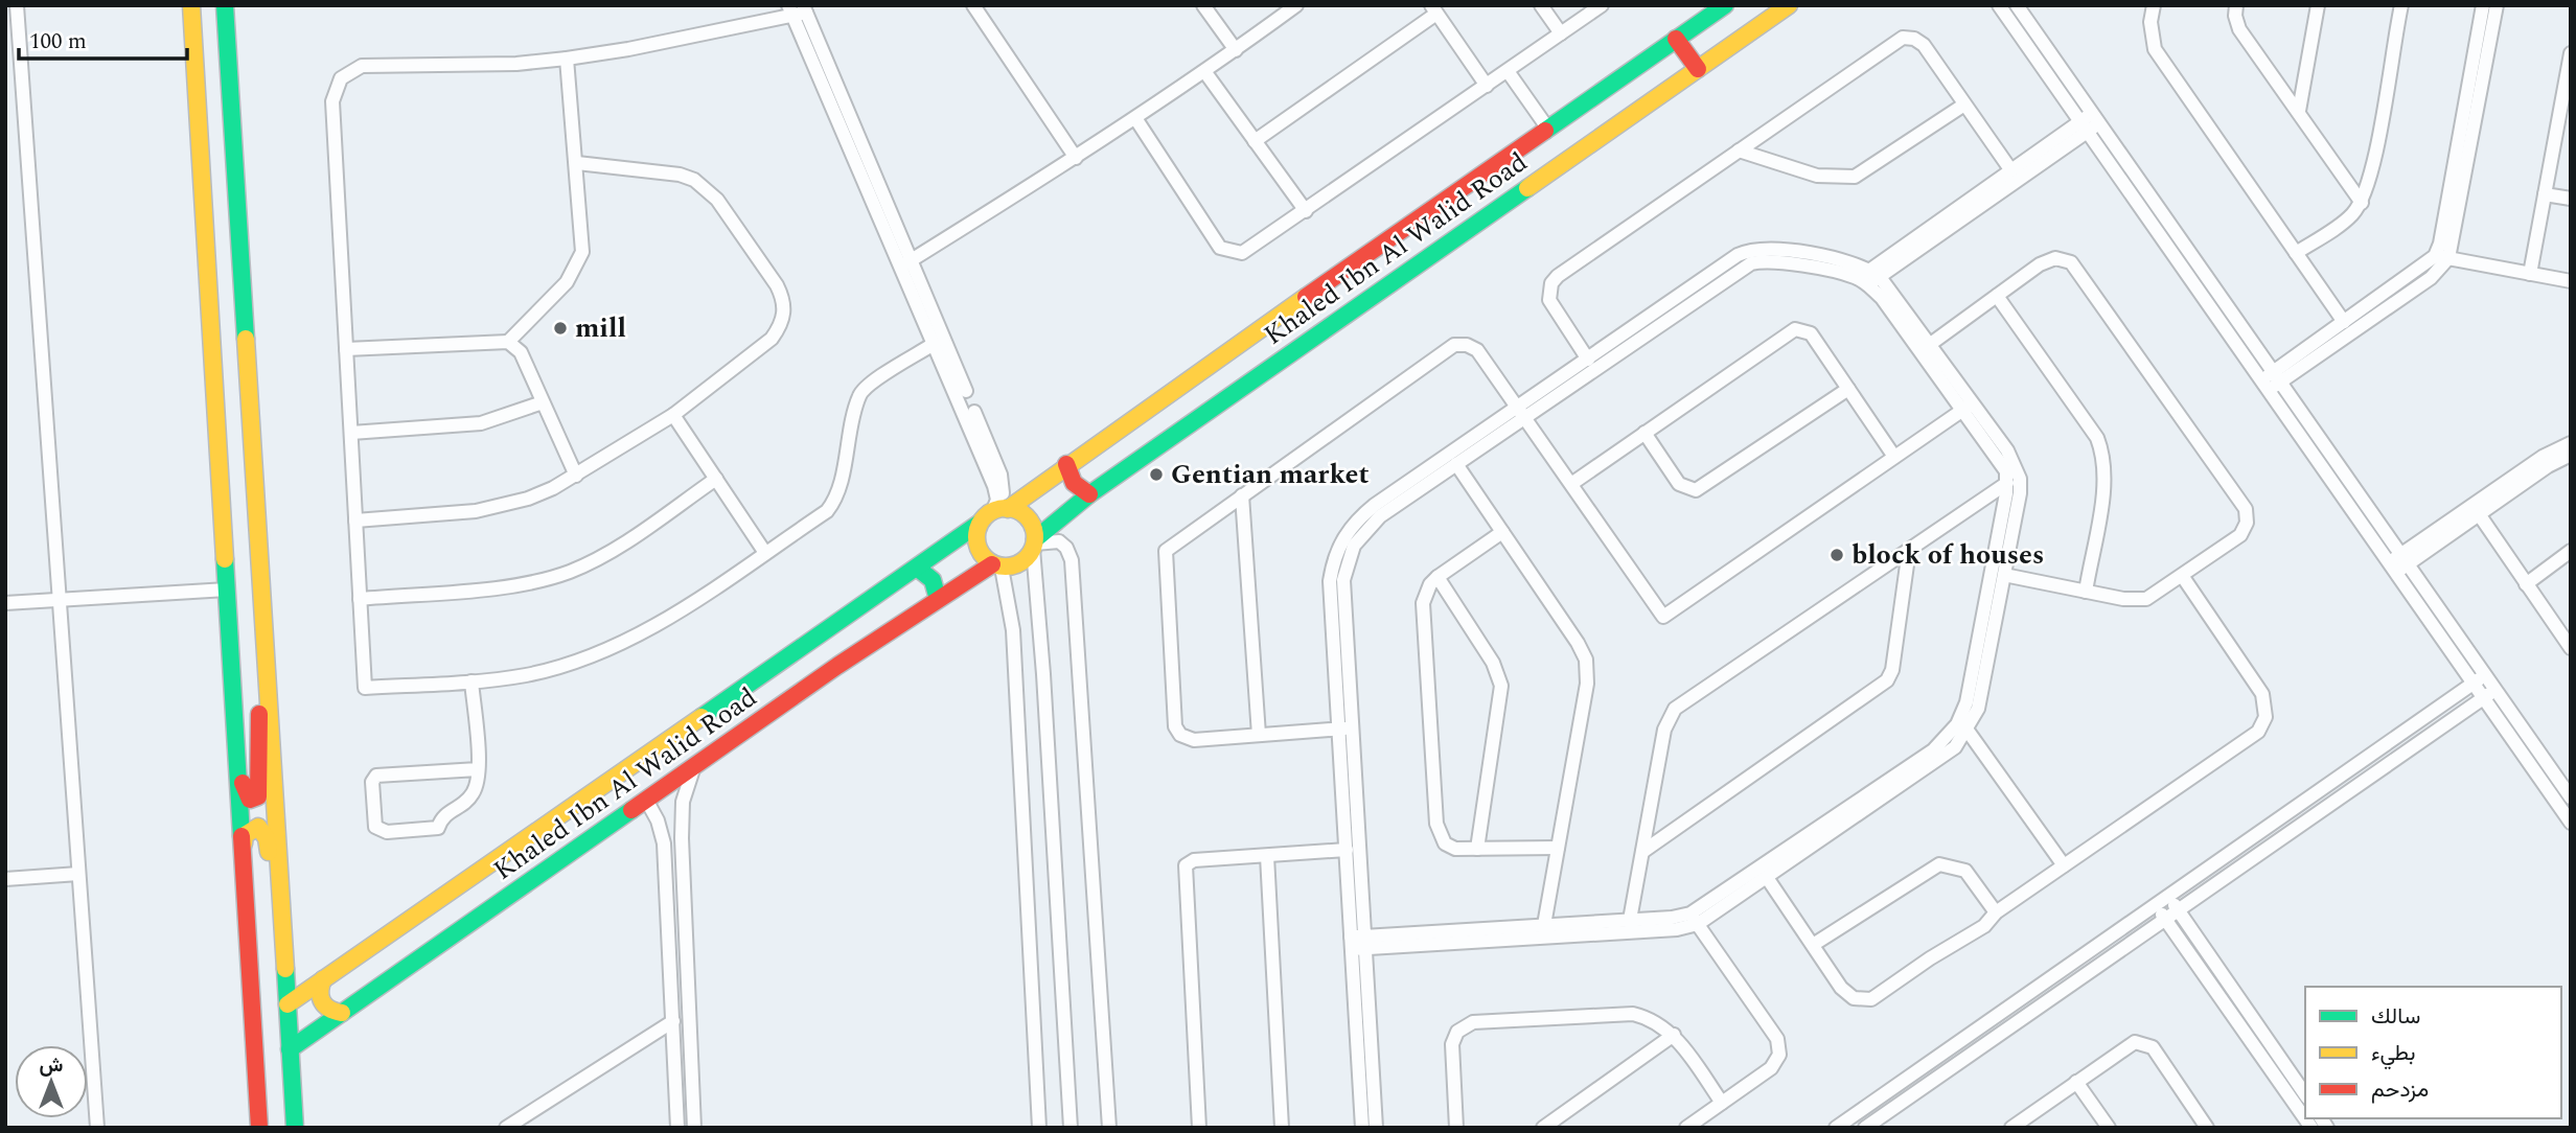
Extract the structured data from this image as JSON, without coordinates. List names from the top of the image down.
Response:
{
  "streets": {
    "street": ["Khaled Ibn Al Walid Road"]
  },
  "places": ["mill", "Gentian market", "block of houses"],
  "legend": ["سالك", "بطيء", "مزدحم"],
  "scale_bar": "100 m",
  "north": "top"
}
